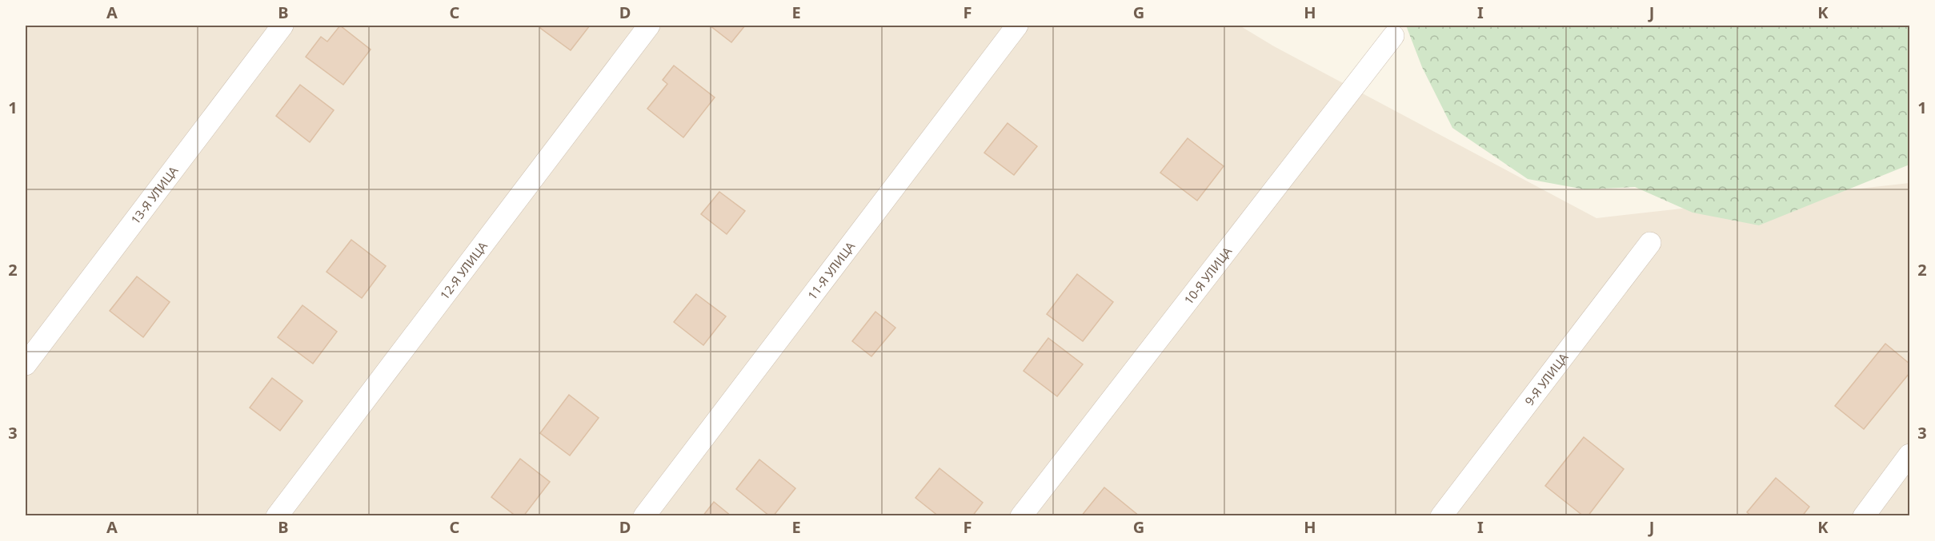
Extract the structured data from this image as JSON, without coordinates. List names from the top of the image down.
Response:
{
  "streets": {
    "street": [
      "13-Я УЛИЦА",
      "12-Я УЛИЦА",
      "11-Я УЛИЦА",
      "10-Я УЛИЦА",
      "9-Я УЛИЦА"
    ]
  },
  "grid": {
    "columns": [
      "A",
      "B",
      "C",
      "D",
      "E",
      "F",
      "G",
      "H",
      "I",
      "J",
      "K"
    ],
    "rows": ["1", "2", "3"]
  }
}
